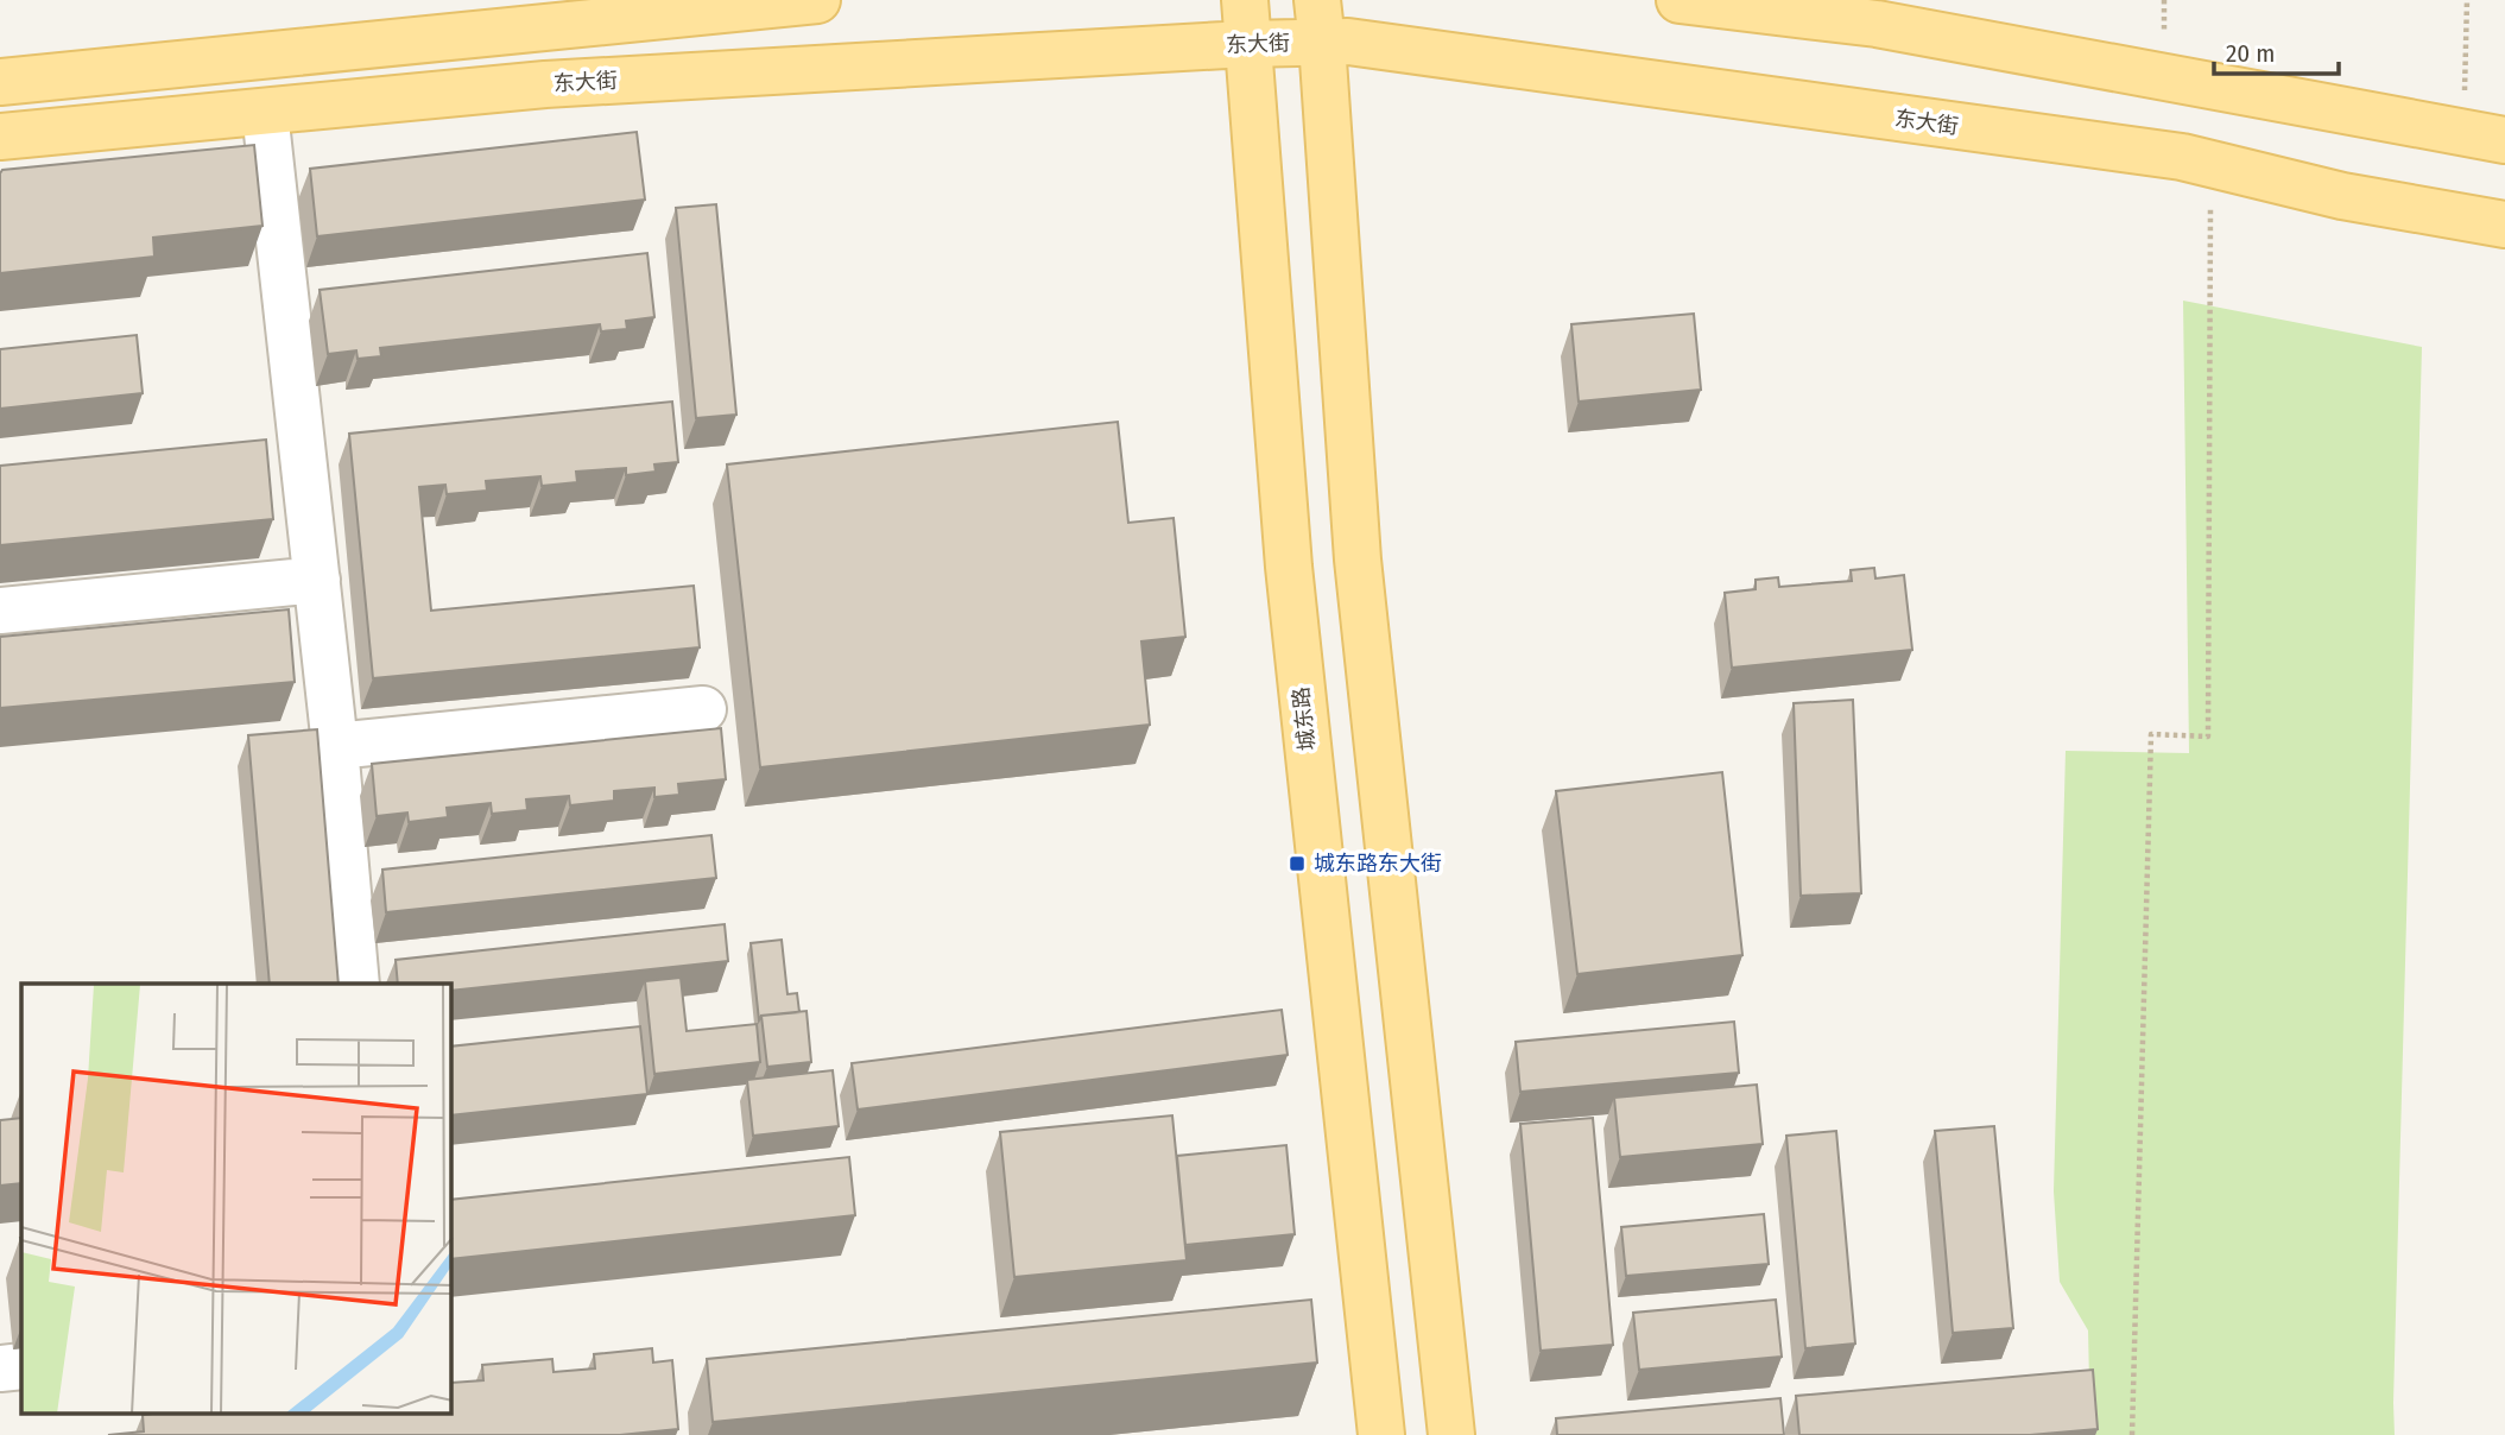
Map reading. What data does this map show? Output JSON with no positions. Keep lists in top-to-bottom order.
{
  "streets": {
    "main road": ["东大街", "城东路"]
  },
  "crossings": [
    ["东大街", "城东路"]
  ],
  "places": {
    "transit": ["城东路东大街"]
  },
  "scale_bar": "20 m"
}
